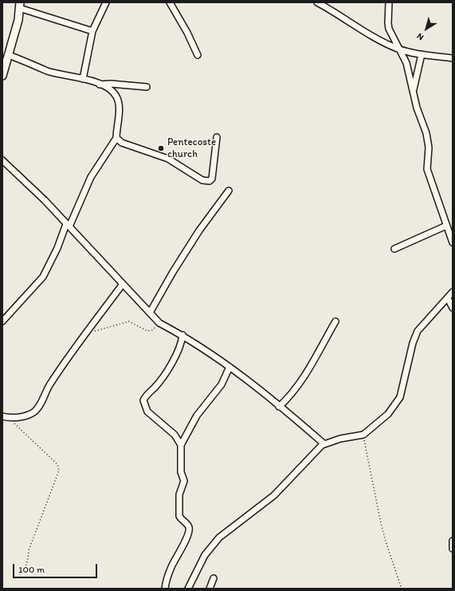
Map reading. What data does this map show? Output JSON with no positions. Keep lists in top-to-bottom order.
{
  "places": ["Pentecoste church"],
  "scale_bar": "100 m",
  "north": "bottom left"
}
